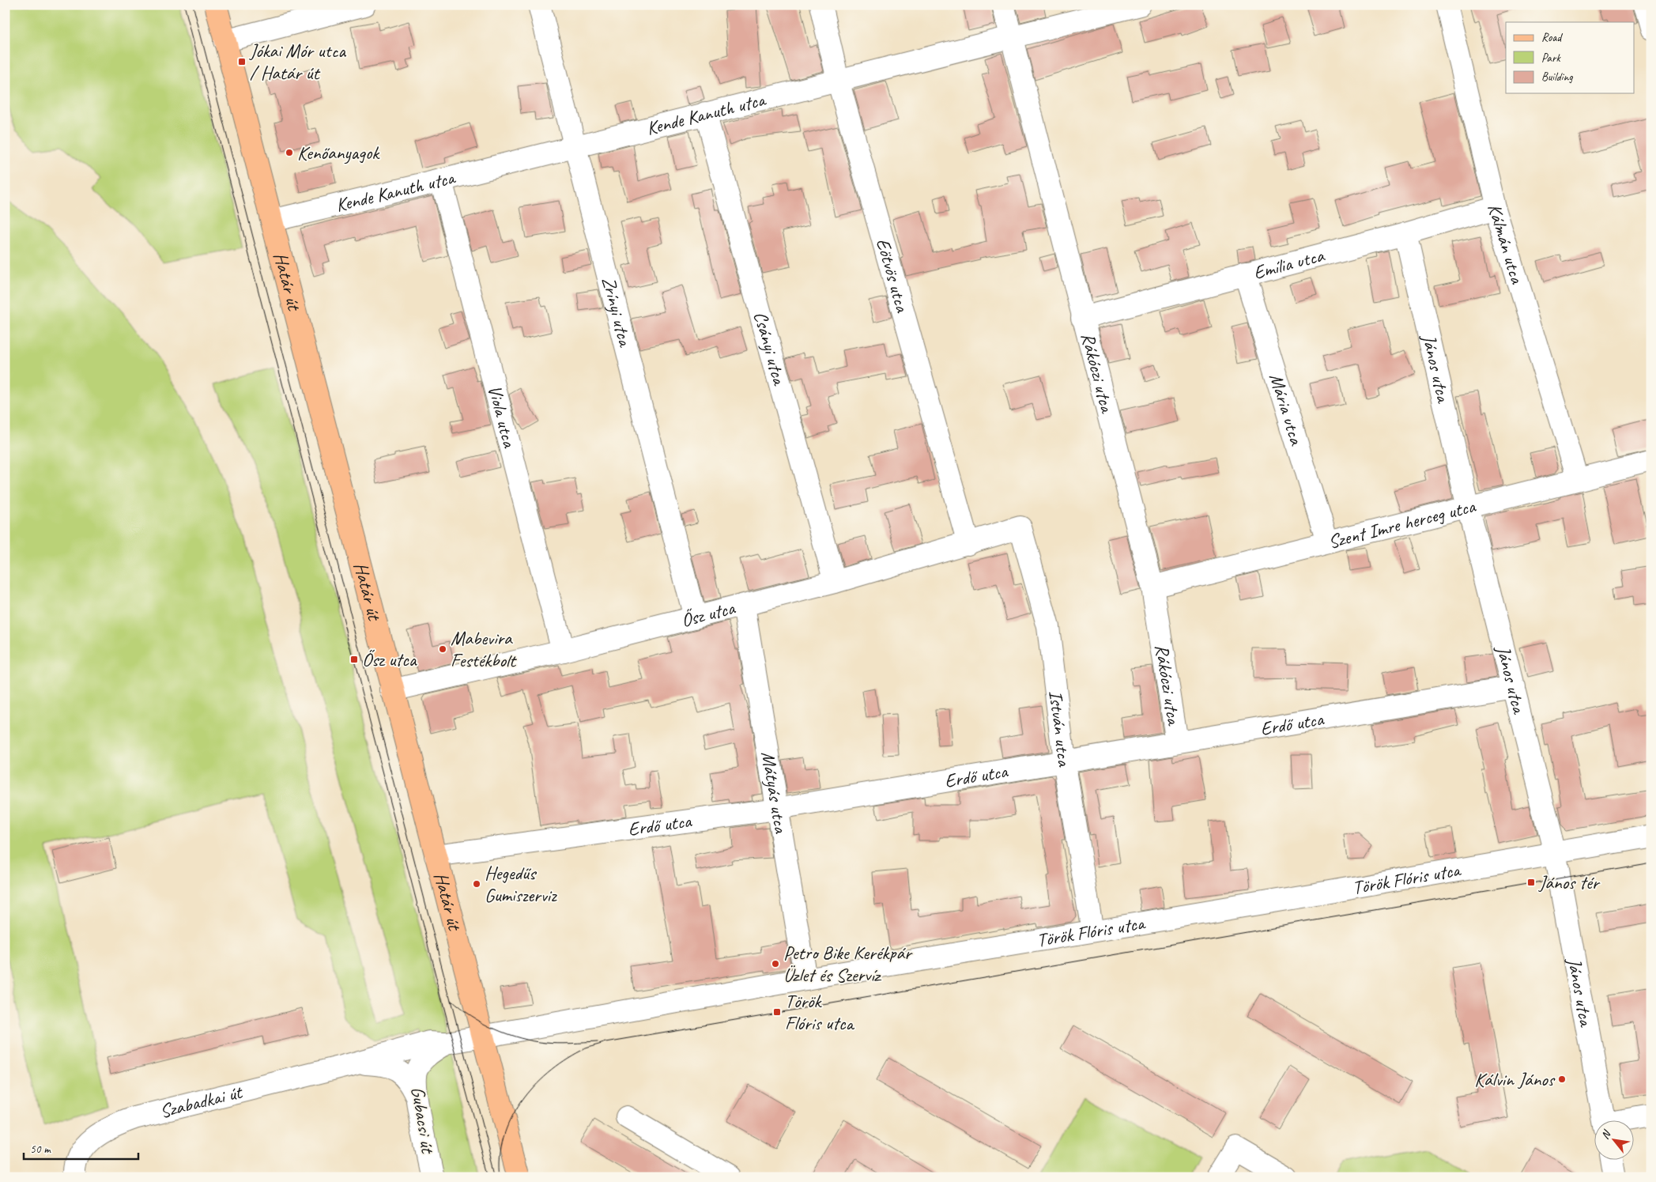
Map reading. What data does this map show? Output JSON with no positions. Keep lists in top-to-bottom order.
{
  "streets": {
    "main road": ["Határ út"],
    "street": [
      "Kende Kanuth utca",
      "Kálmán utca",
      "Emília utca",
      "Eötvös utca",
      "Zrínyi utca",
      "Csányi utca",
      "János utca",
      "Rákóczi utca",
      "Mária utca",
      "Viola utca",
      "Szent Imre herceg utca",
      "Ősz utca",
      "Erdő utca",
      "István utca",
      "Mátyás utca",
      "Török Flóris utca",
      "Szabadkai út",
      "Gubacsi út"
    ]
  },
  "crossings": [
    ["Kende Kanuth utca", "Eötvös utca"],
    ["Kende Kanuth utca", "Határ út"],
    ["Kende Kanuth utca", "Zrínyi utca"],
    ["Kende Kanuth utca", "Csányi utca"],
    ["Kende Kanuth utca", "Rákóczi utca"],
    ["Kende Kanuth utca", "Viola utca"],
    ["Kálmán utca", "Emília utca"],
    ["Kálmán utca", "Szent Imre herceg utca"],
    ["Emília utca", "János utca"],
    ["Emília utca", "Rákóczi utca"],
    ["Emília utca", "Mária utca"],
    ["Eötvös utca", "Ősz utca"],
    ["Határ út", "Ősz utca"],
    ["Határ út", "Erdő utca"],
    ["Határ út", "Török Flóris utca"],
    ["Határ út", "Gubacsi út"],
    ["Zrínyi utca", "Ősz utca"],
    ["Csányi utca", "Ősz utca"],
    ["János utca", "Szent Imre herceg utca"],
    ["János utca", "Erdő utca"],
    ["János utca", "Török Flóris utca"],
    ["Rákóczi utca", "Szent Imre herceg utca"],
    ["Rákóczi utca", "Erdő utca"],
    ["Mária utca", "Szent Imre herceg utca"],
    ["Viola utca", "Ősz utca"],
    ["Ősz utca", "István utca"],
    ["Ősz utca", "Mátyás utca"],
    ["Erdő utca", "István utca"],
    ["Erdő utca", "Mátyás utca"],
    ["István utca", "Török Flóris utca"],
    ["Mátyás utca", "Török Flóris utca"],
    ["Török Flóris utca", "Gubacsi út"],
    ["Szabadkai út", "Gubacsi út"]
  ],
  "places": {
    "transit": [
      "Jókai Mór utca / Határ út",
      "Ősz utca",
      "János tér",
      "Török Flóris utca"
    ],
    "other": [
      "Kenőanyagok",
      "Mabevira Festékbolt",
      "Hegedűs Gumiszerviz",
      "Petro Bike Kerékpár Üzlet és Szervíz",
      "Kálvin János"
    ]
  },
  "legend": ["Road", "Park", "Building"],
  "scale_bar": "50 m",
  "north": "top left"
}
